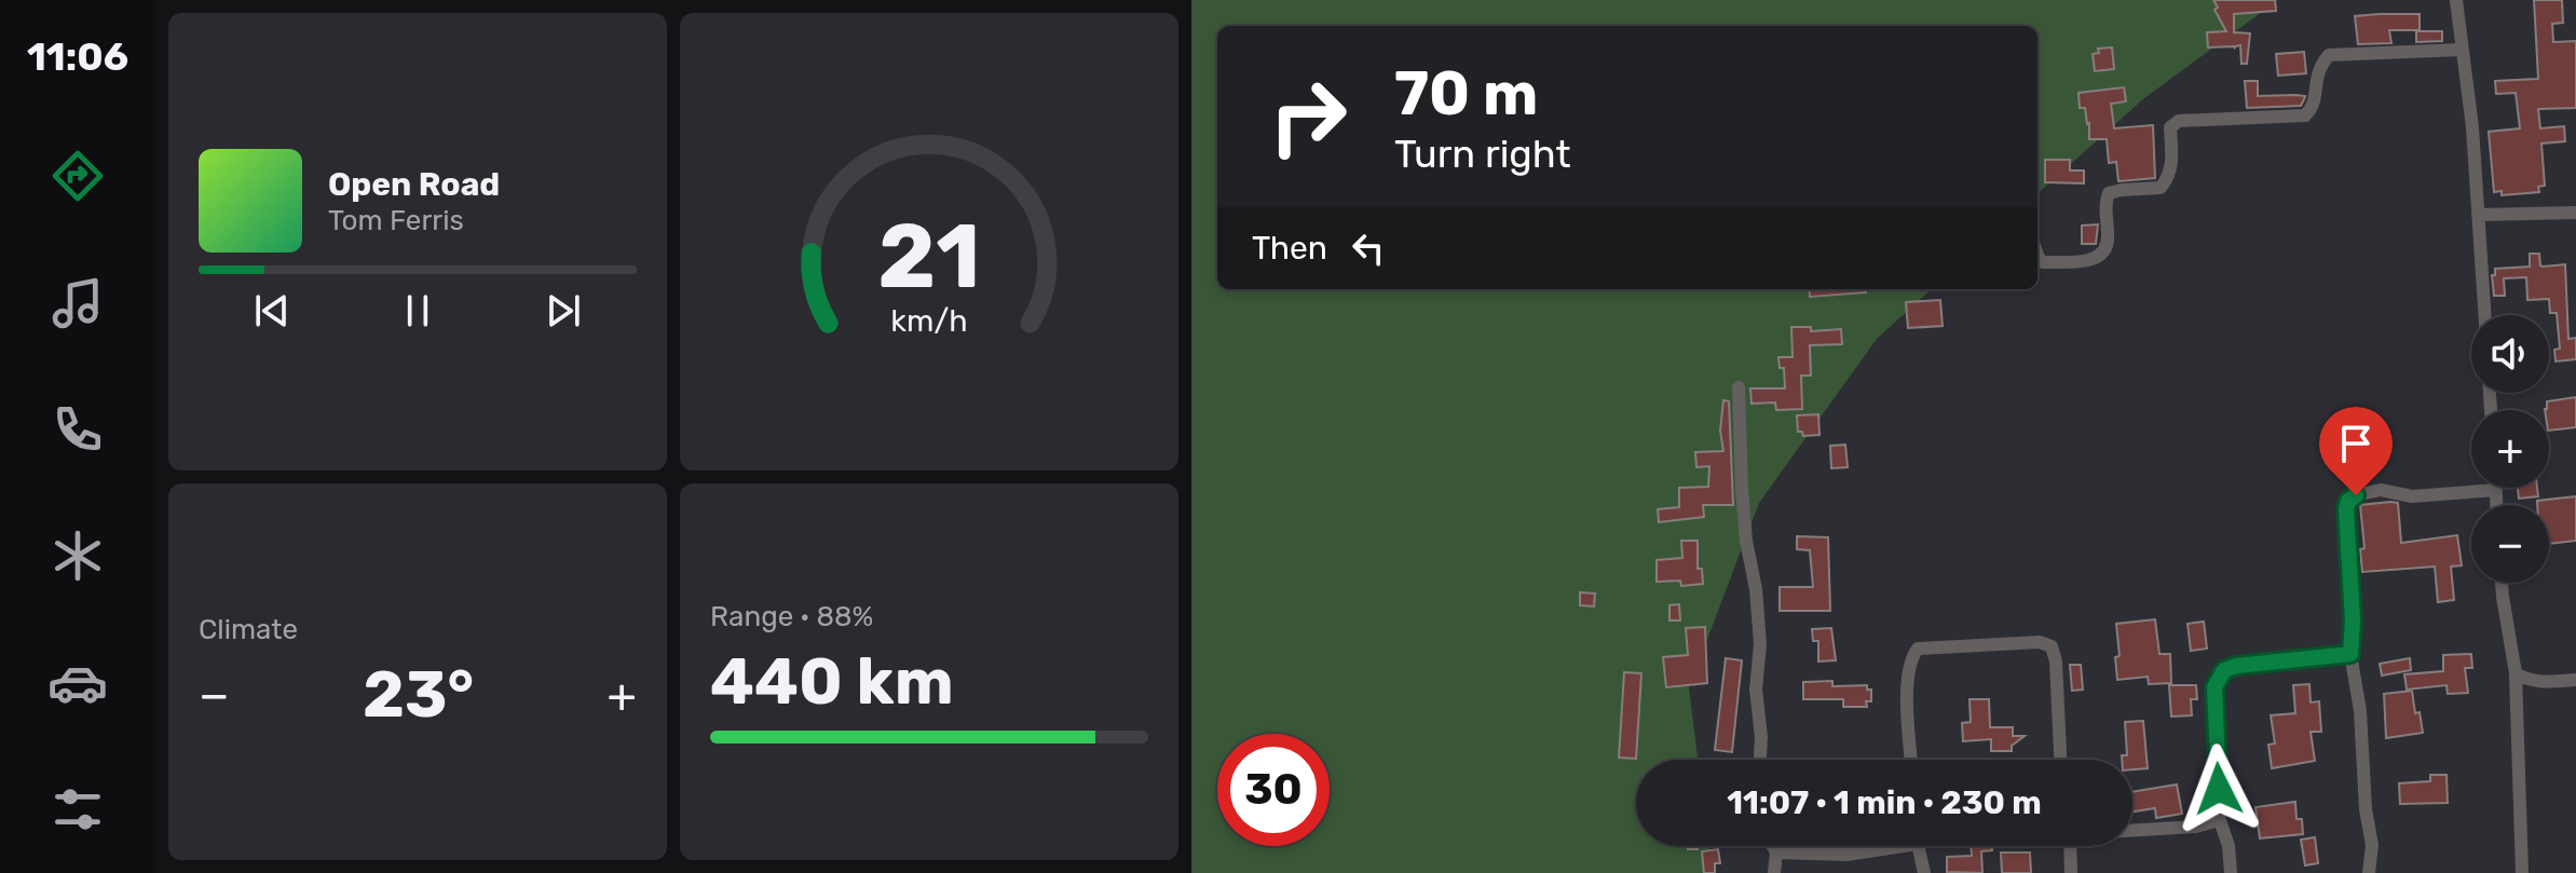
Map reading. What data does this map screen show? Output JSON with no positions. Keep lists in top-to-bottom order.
{
  "page": {
    "tabs": "11:06",
    "turn": ["70 m", "Turn right"],
    "song": ["Open Road", "Tom Ferris"],
    "then": "Then",
    "map_buttons": ["+", "−"],
    "tile": [
      "Climate",
      ["Range · 88%", "440 km"]
    ],
    "heat": ["−", "23°", "+"],
    "limit": "30",
    "trip": "11:07 · 1 min · 230 m",
    "gauge": ["21", "km/h"]
  }
}
